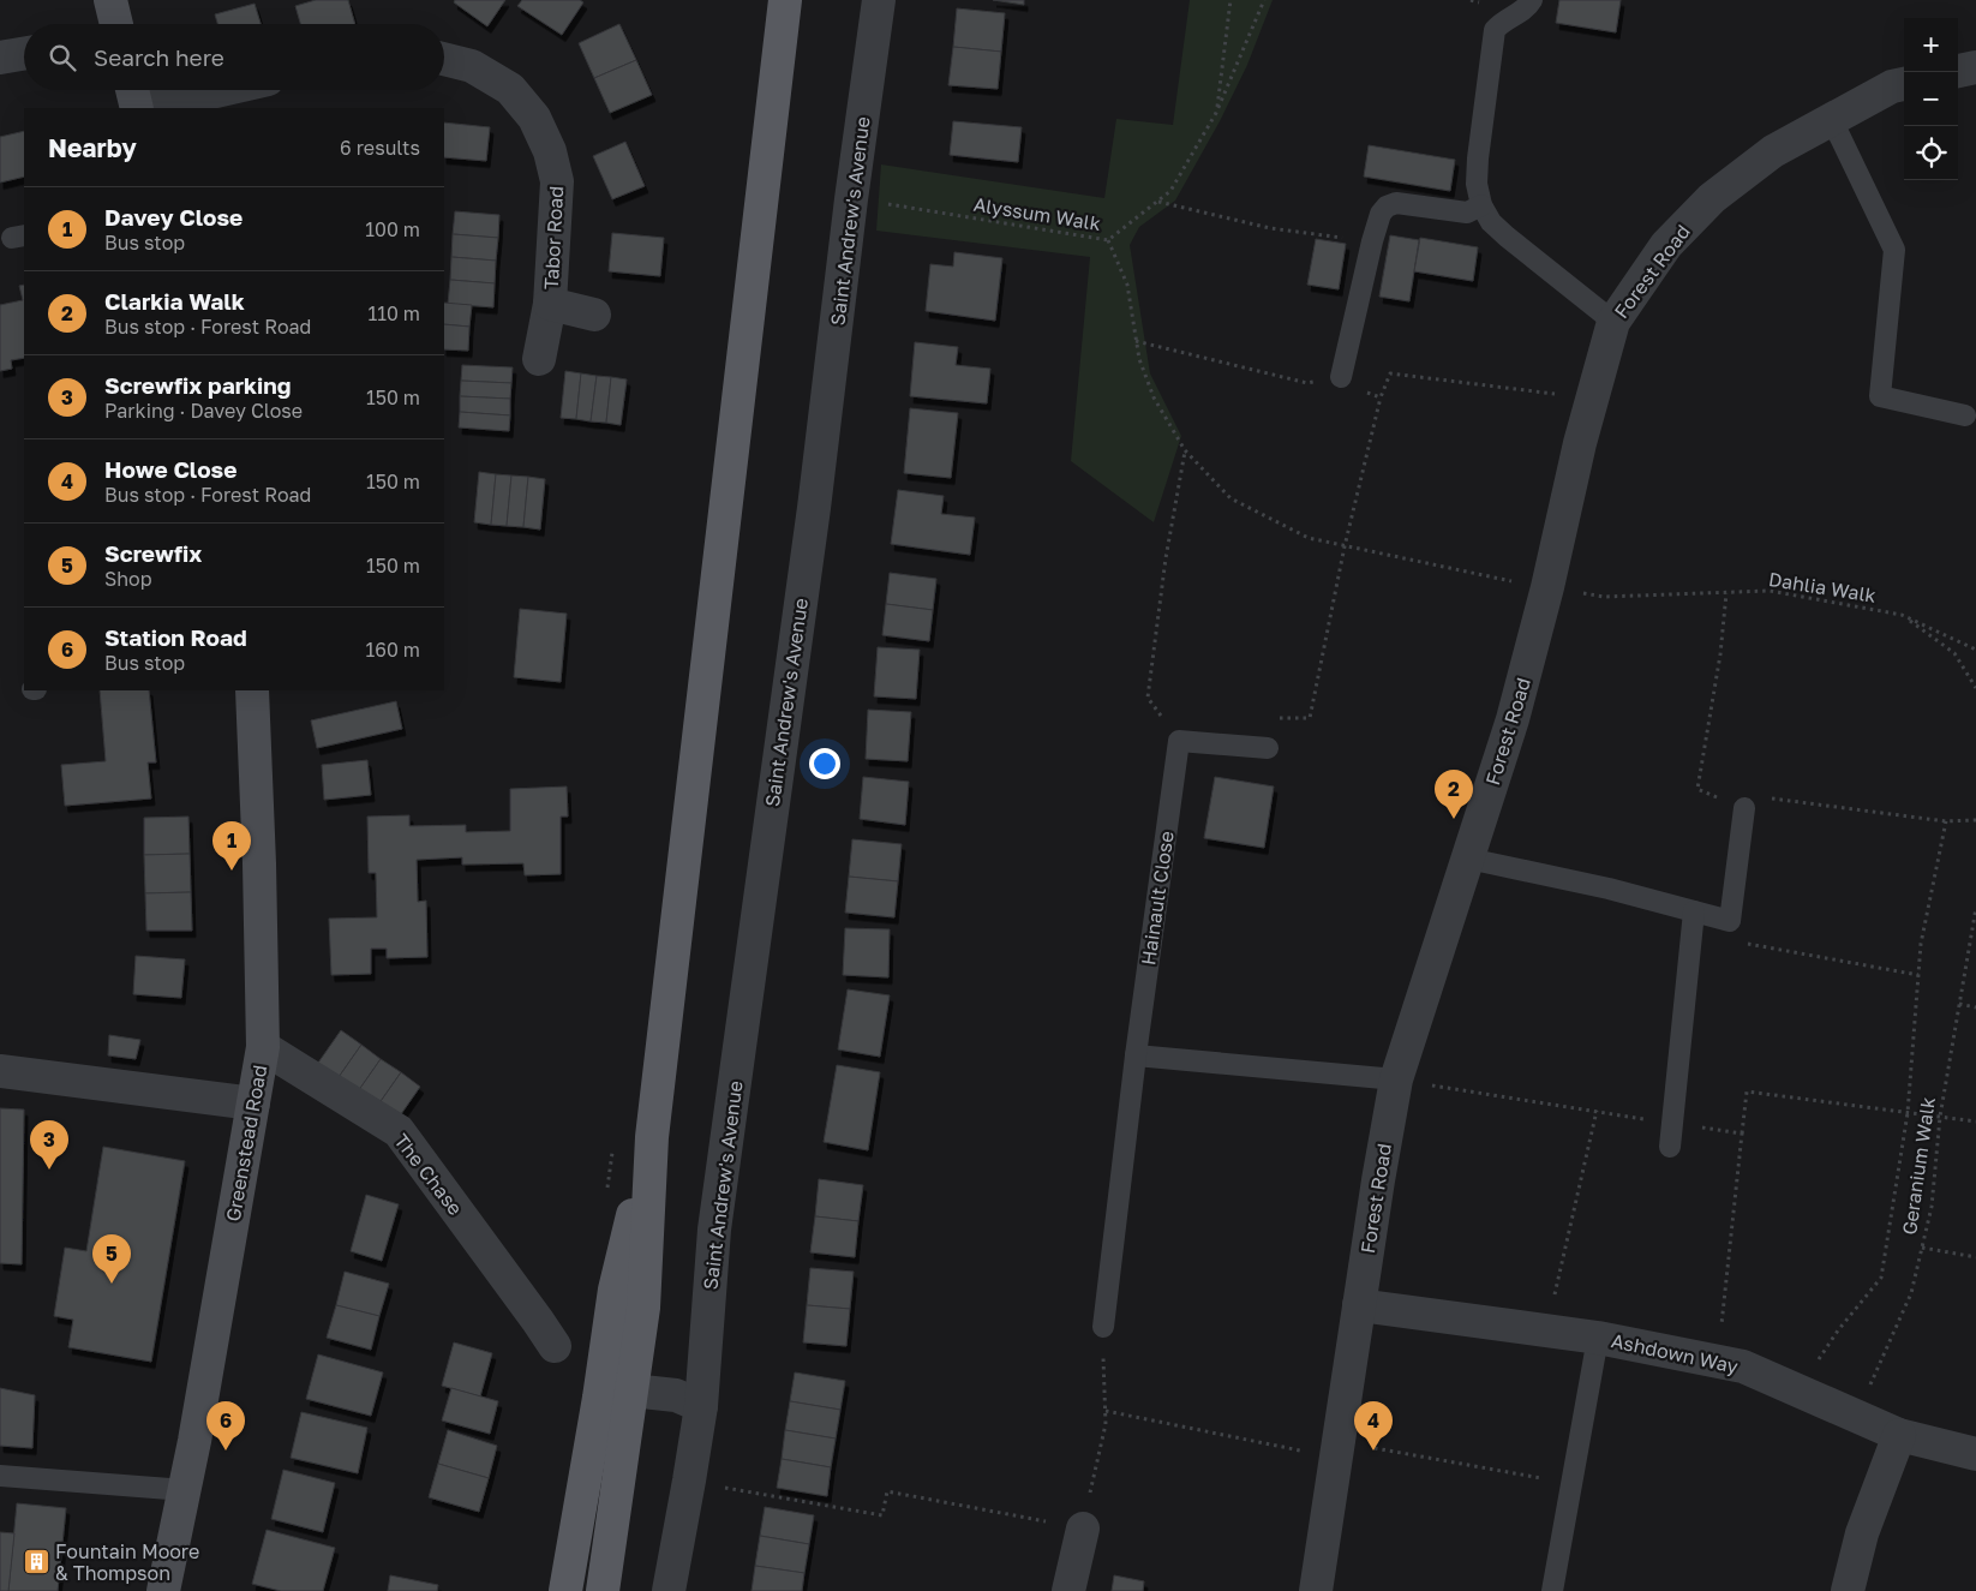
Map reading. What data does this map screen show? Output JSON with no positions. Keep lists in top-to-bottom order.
{
  "streets": {
    "street": [
      "Saint Andrew's Avenue",
      "Tabor Road",
      "Forest Road",
      "Greenstead Road",
      "The Chase",
      "Ashdown Way"
    ],
    "lane": ["Hainault Close"],
    "path": ["Alyssum Walk", "Dahlia Walk", "Geranium Walk"]
  },
  "crossings": [
    ["Alyssum Walk", "Saint Andrew's Avenue"],
    ["Alyssum Walk", "Dahlia Walk"],
    ["Forest Road", "Dahlia Walk"],
    ["Forest Road", "Ashdown Way"],
    ["Greenstead Road", "The Chase"],
    ["Geranium Walk", "Ashdown Way"]
  ],
  "places": {
    "building": ["Fountain Moore & Thompson"]
  },
  "page": {
    "map_buttons": ["+", "−"],
    "search": "Search here",
    "heading": ["Nearby", "6 results"],
    "list": [
      {
        "mark": "1",
        "name": "Davey Close",
        "note": "Bus stop",
        "value": "100 m"
      },
      {
        "mark": "2",
        "name": "Clarkia Walk",
        "note": "Bus stop · Forest Road",
        "value": "110 m"
      },
      {
        "mark": "3",
        "name": "Screwfix parking",
        "note": "Parking · Davey Close",
        "value": "150 m"
      },
      {
        "mark": "4",
        "name": "Howe Close",
        "note": "Bus stop · Forest Road",
        "value": "150 m"
      },
      {
        "mark": "5",
        "name": "Screwfix",
        "note": "Shop",
        "value": "150 m"
      },
      {
        "mark": "6",
        "name": "Station Road",
        "note": "Bus stop",
        "value": "160 m"
      }
    ],
    "pins": [
      "2",
      "1",
      "3",
      "5",
      "4",
      "6"
    ]
  }
}
